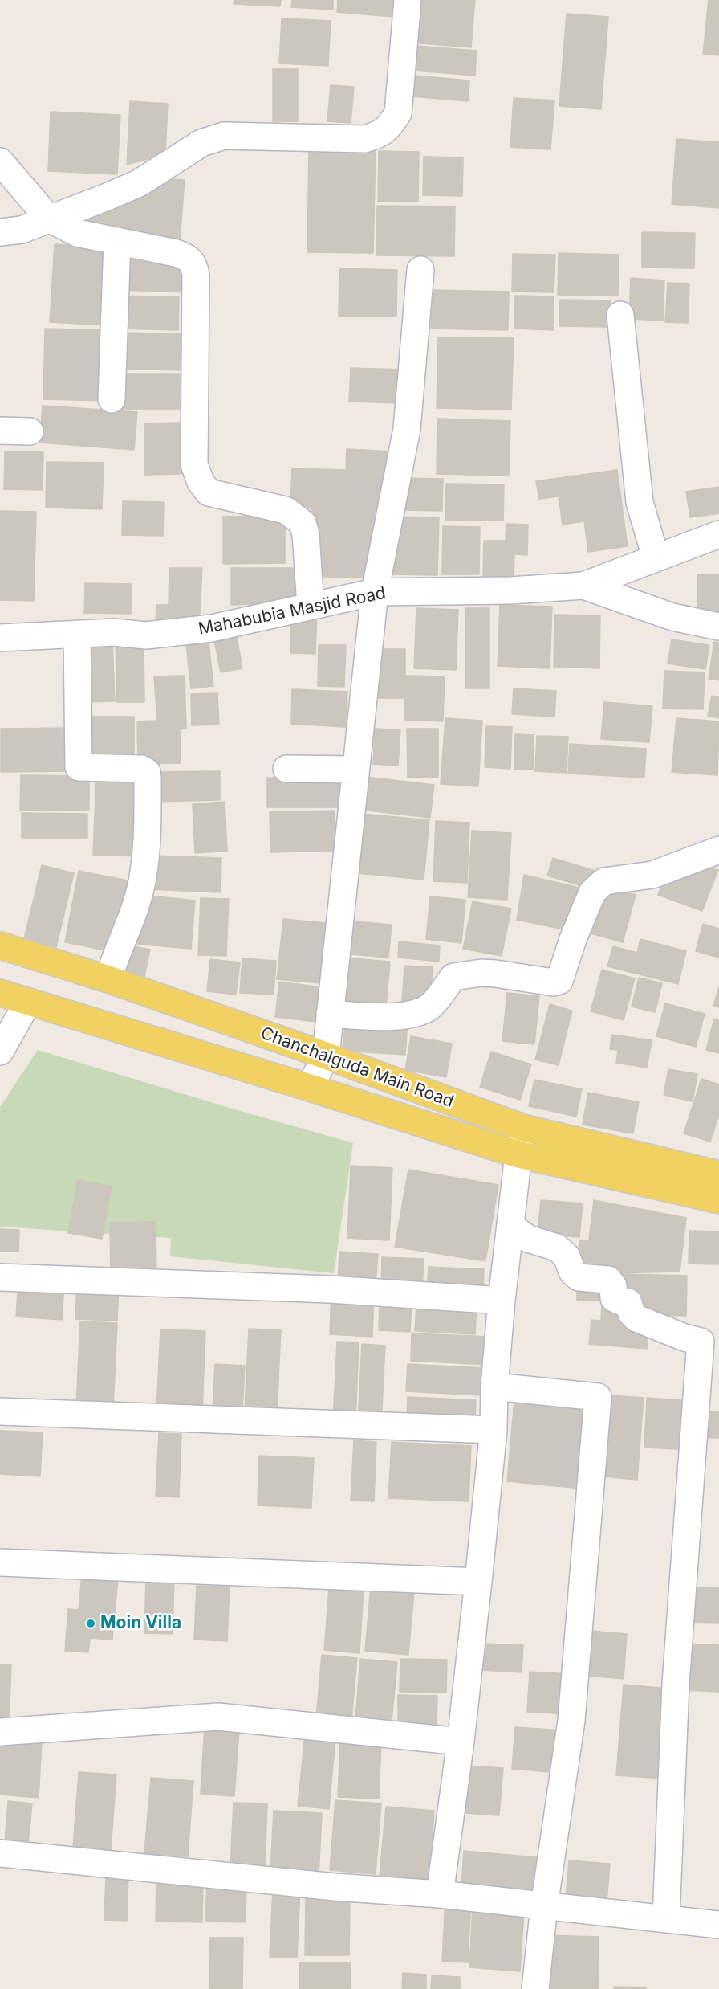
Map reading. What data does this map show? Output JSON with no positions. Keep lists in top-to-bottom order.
{
  "streets": {
    "main road": ["Chanchalguda Main Road"],
    "street": ["Mahabubia Masjid Road"]
  },
  "places": ["Moin Villa"]
}
